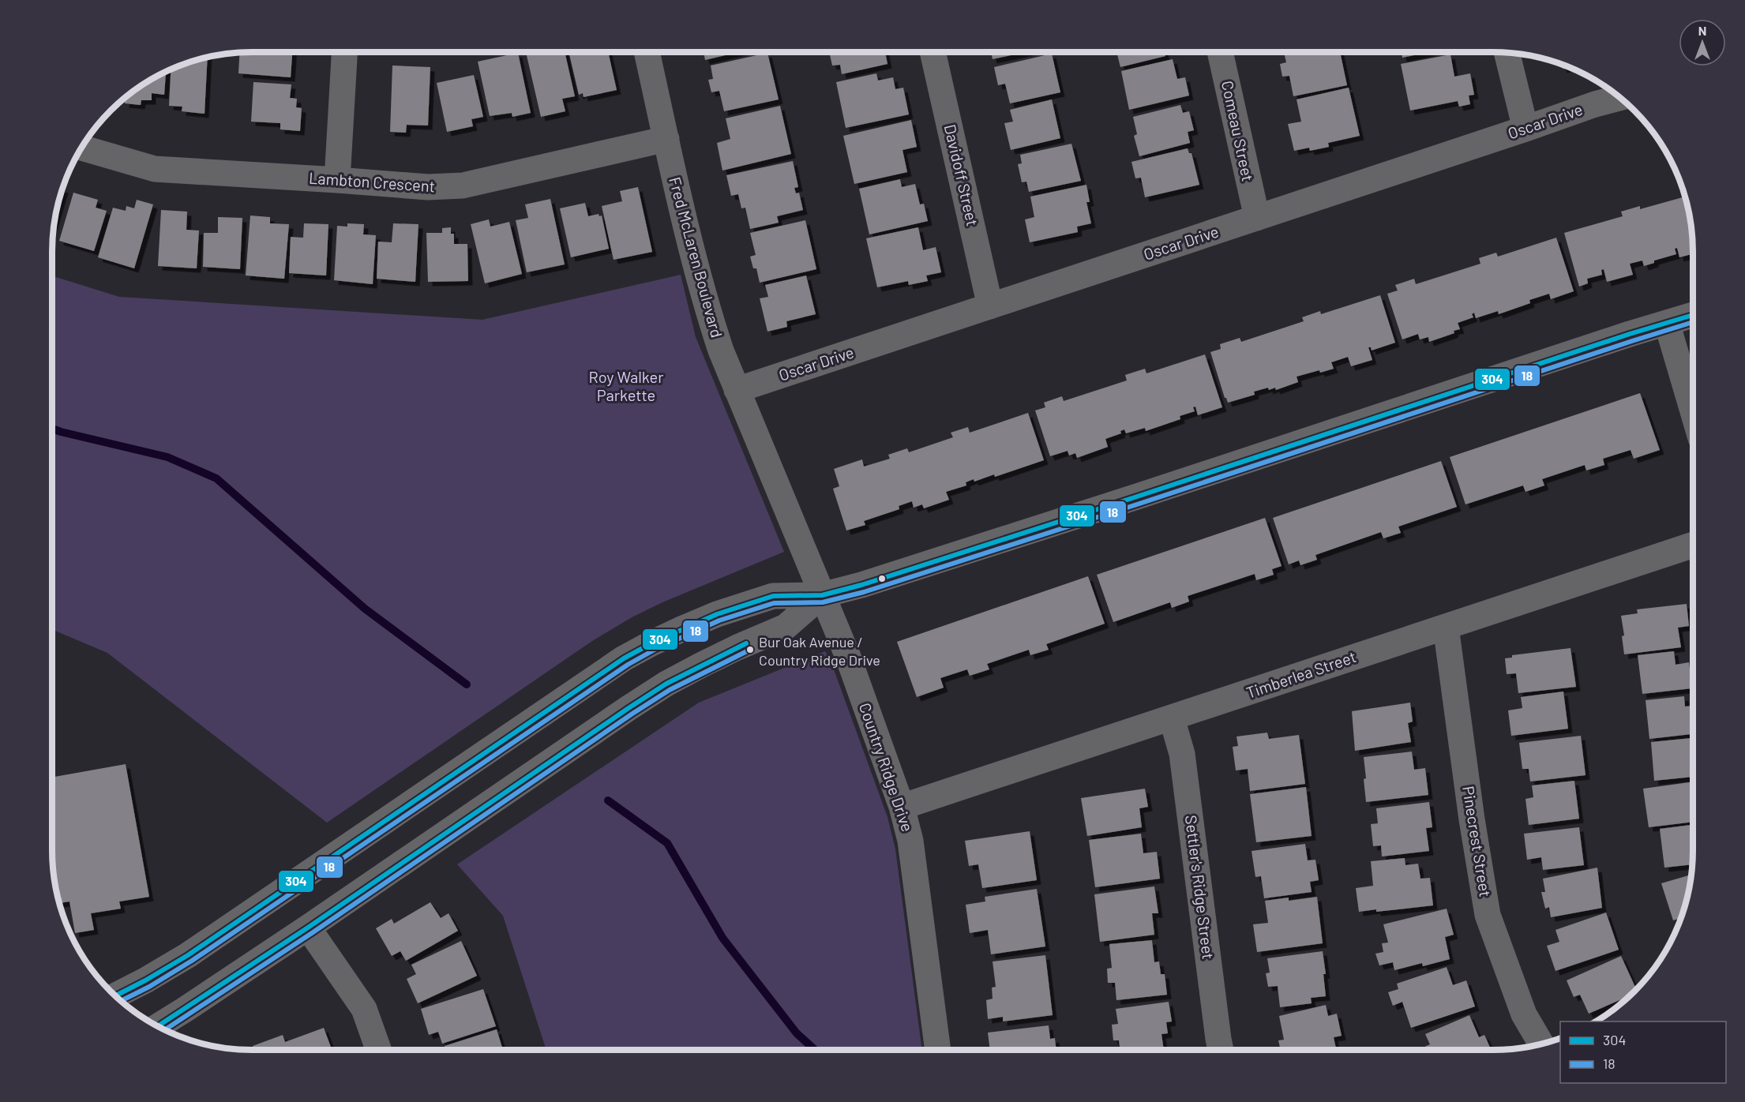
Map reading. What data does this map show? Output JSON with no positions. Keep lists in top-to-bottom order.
{
  "streets": {
    "street": [
      "Oscar Drive",
      "Comeau Street",
      "Davidoff Street",
      "Lambton Crescent",
      "Fred McLaren Boulevard",
      "Timberlea Street",
      "Country Ridge Drive",
      "Pinecrest Street",
      "Settler's Ridge Street"
    ]
  },
  "crossings": [
    ["Oscar Drive", "Comeau Street"],
    ["Oscar Drive", "Davidoff Street"],
    ["Oscar Drive", "Fred McLaren Boulevard"],
    ["Lambton Crescent", "Fred McLaren Boulevard"],
    ["Fred McLaren Boulevard", "Country Ridge Drive"],
    ["Timberlea Street", "Country Ridge Drive"],
    ["Timberlea Street", "Pinecrest Street"],
    ["Timberlea Street", "Settler's Ridge Street"]
  ],
  "parks": ["Roy Walker Parkette"],
  "places": ["Bur Oak Avenue / Country Ridge Drive"],
  "lines": ["transit line 304", "transit line 18"],
  "legend": ["304", "18"],
  "north": "top"
}
